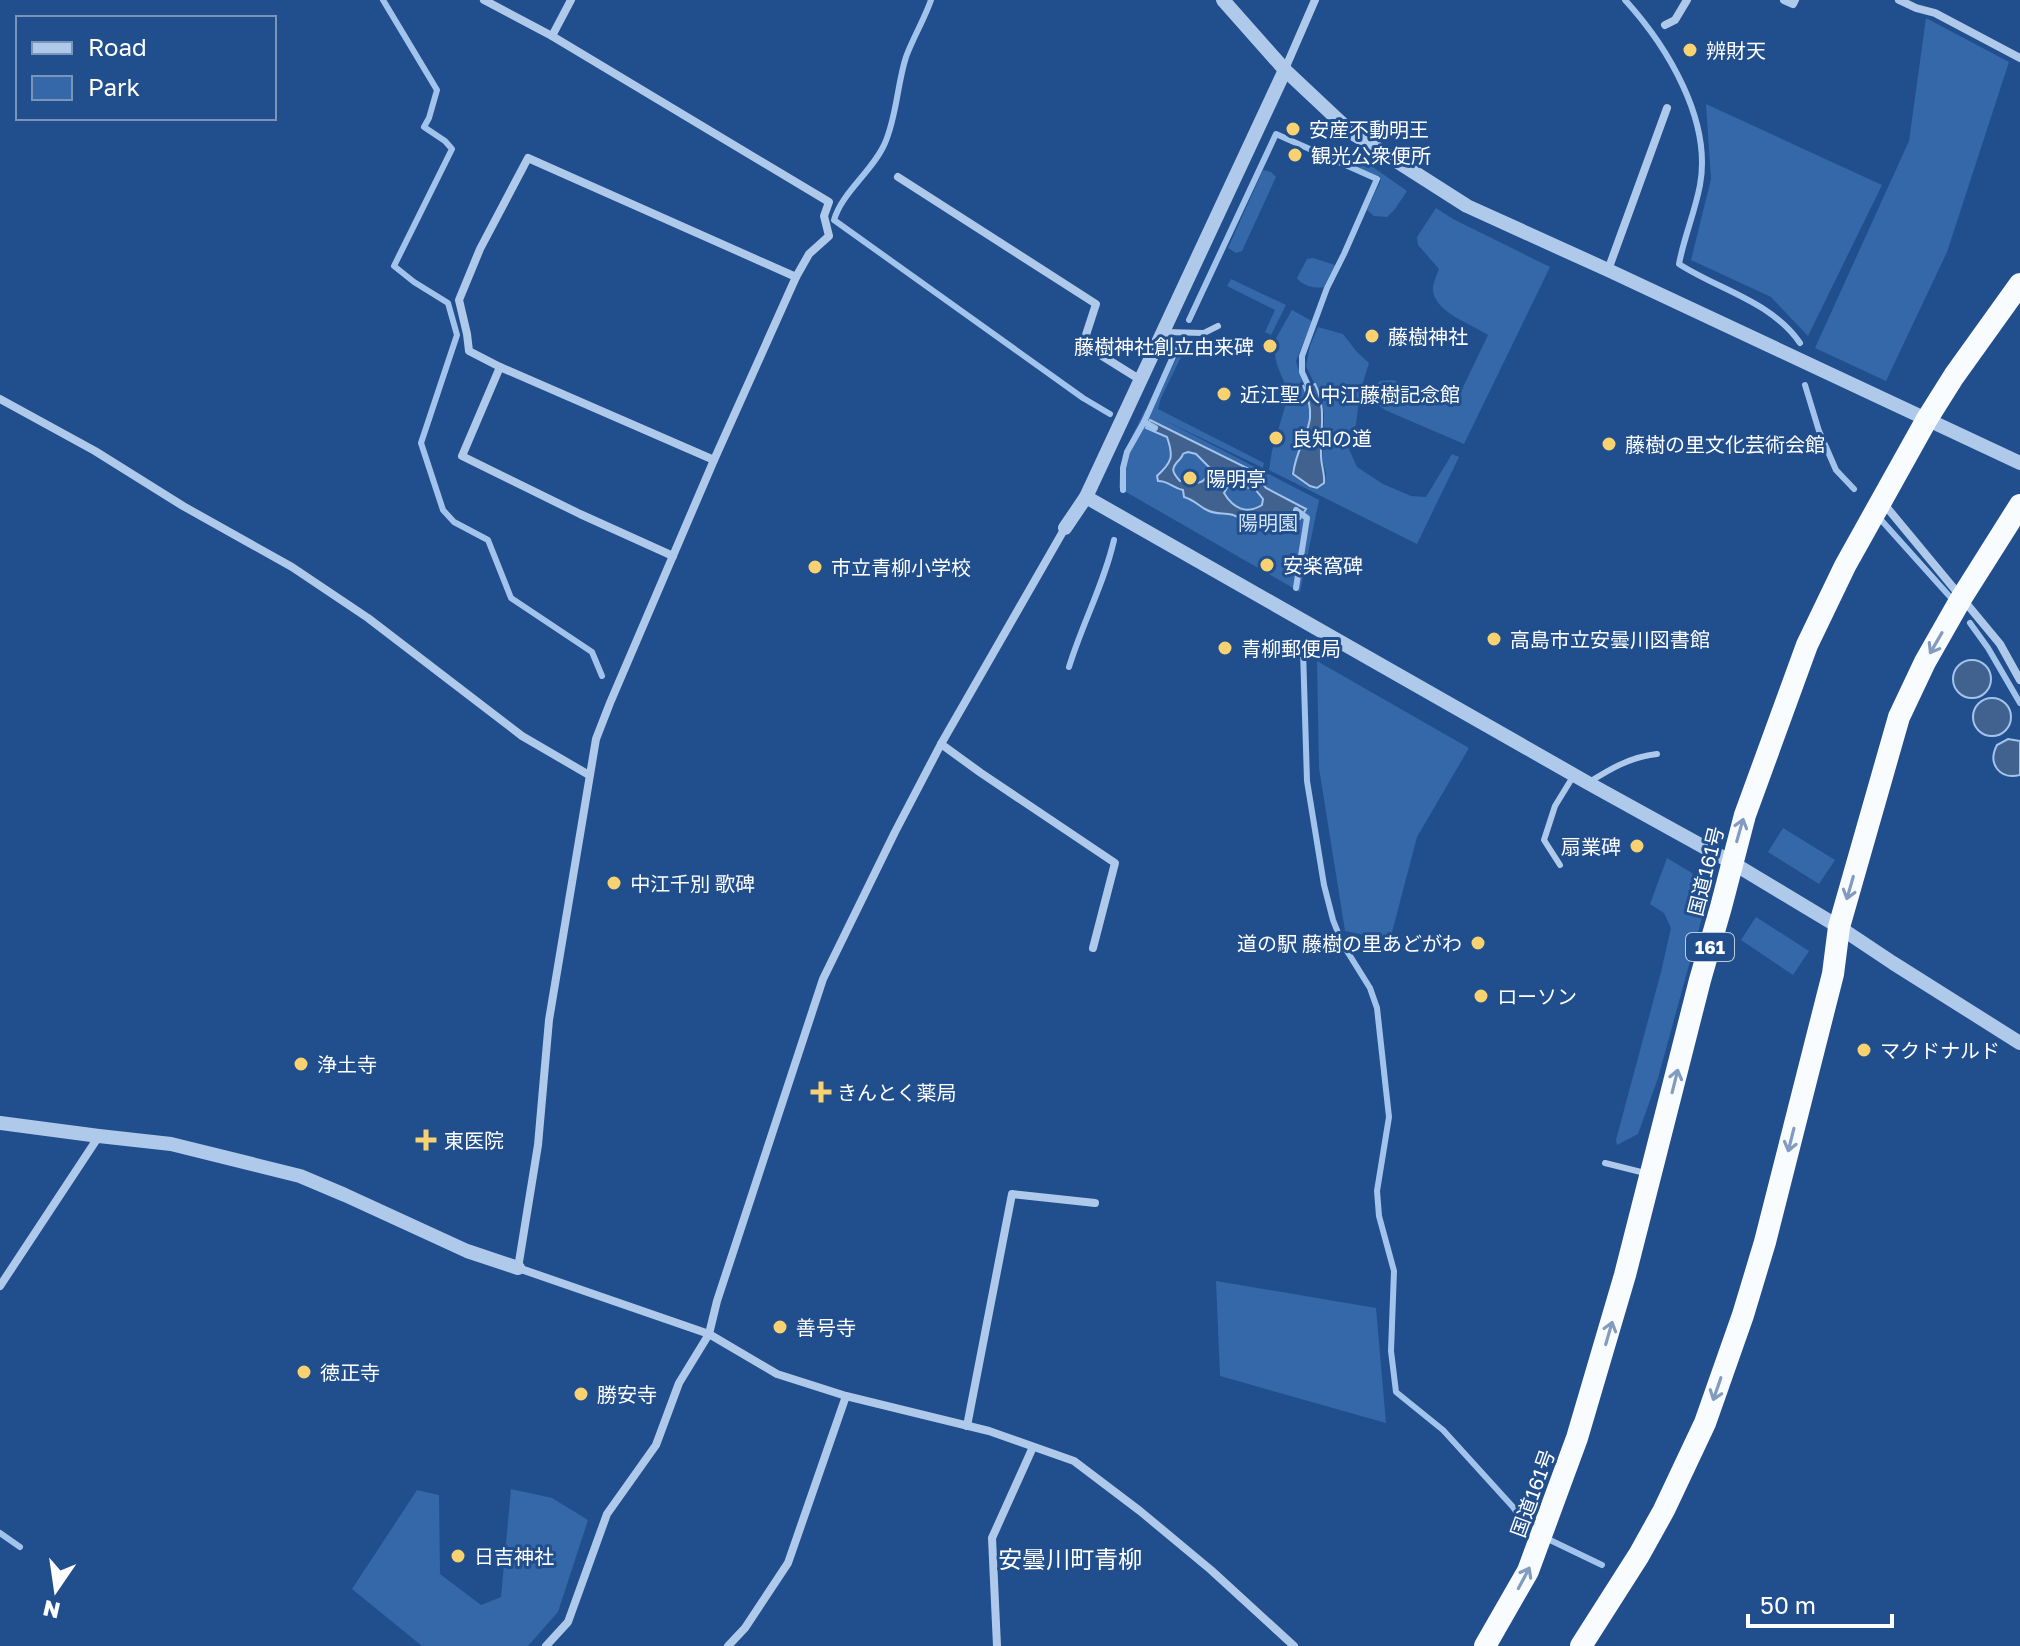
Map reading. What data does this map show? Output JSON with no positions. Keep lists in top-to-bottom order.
{
  "streets": {
    "highway": ["国道161号", "161"]
  },
  "districts": ["安曇川町青柳"],
  "parks": ["陽明園"],
  "places": {
    "other": [
      "辨財天",
      "安産不動明王",
      "観光公衆便所",
      "藤樹神社",
      "藤樹神社創立由来碑",
      "近江聖人中江藤樹記念館",
      "良知の道",
      "藤樹の里文化芸術会館",
      "陽明亭",
      "安楽窩碑",
      "市立青柳小学校",
      "高島市立安曇川図書館",
      "青柳郵便局",
      "扇業碑",
      "中江千別 歌碑",
      "道の駅 藤樹の里あどがわ",
      "ローソン",
      "マクドナルド",
      "浄土寺",
      "善号寺",
      "徳正寺",
      "勝安寺",
      "日吉神社"
    ],
    "health": ["きんとく薬局", "東医院"]
  },
  "legend": ["Road", "Park"],
  "scale_bar": "50 m",
  "north": "bottom"
}
